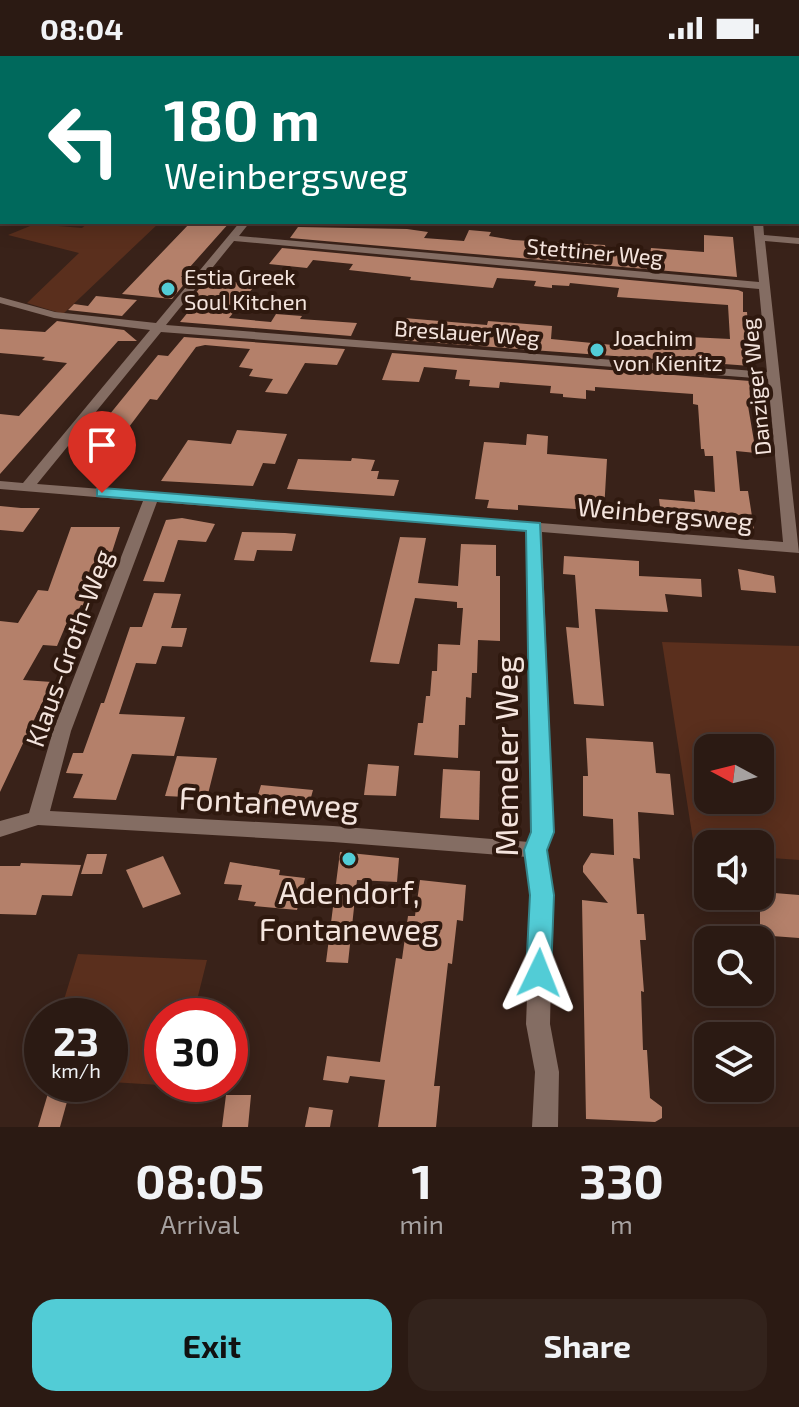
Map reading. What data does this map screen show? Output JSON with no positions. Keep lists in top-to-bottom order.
{
  "streets": {
    "street": [
      "Stettiner Weg",
      "Breslauer Weg",
      "Danziger Weg",
      "Weinbergsweg",
      "Klaus-Groth-Weg",
      "Memeler Weg",
      "Fontaneweg"
    ]
  },
  "crossings": [
    ["Stettiner Weg", "Danziger Weg"],
    ["Breslauer Weg", "Danziger Weg"],
    ["Danziger Weg", "Weinbergsweg"],
    ["Weinbergsweg", "Klaus-Groth-Weg"],
    ["Weinbergsweg", "Memeler Weg"],
    ["Klaus-Groth-Weg", "Fontaneweg"],
    ["Memeler Weg", "Fontaneweg"]
  ],
  "places": ["Estia Greek Soul Kitchen", "Joachim von Kienitz", "Adendorf, Fontaneweg"],
  "north": "left",
  "page": {
    "status": "08:04",
    "turn": ["180 m", "Weinbergsweg"],
    "speed": "23 km/h",
    "limit": "30",
    "eta": [
      "08:05",
      "Arrival",
      "1",
      "min",
      "330",
      "m"
    ],
    "buttons": ["Exit", "Share"]
  }
}
